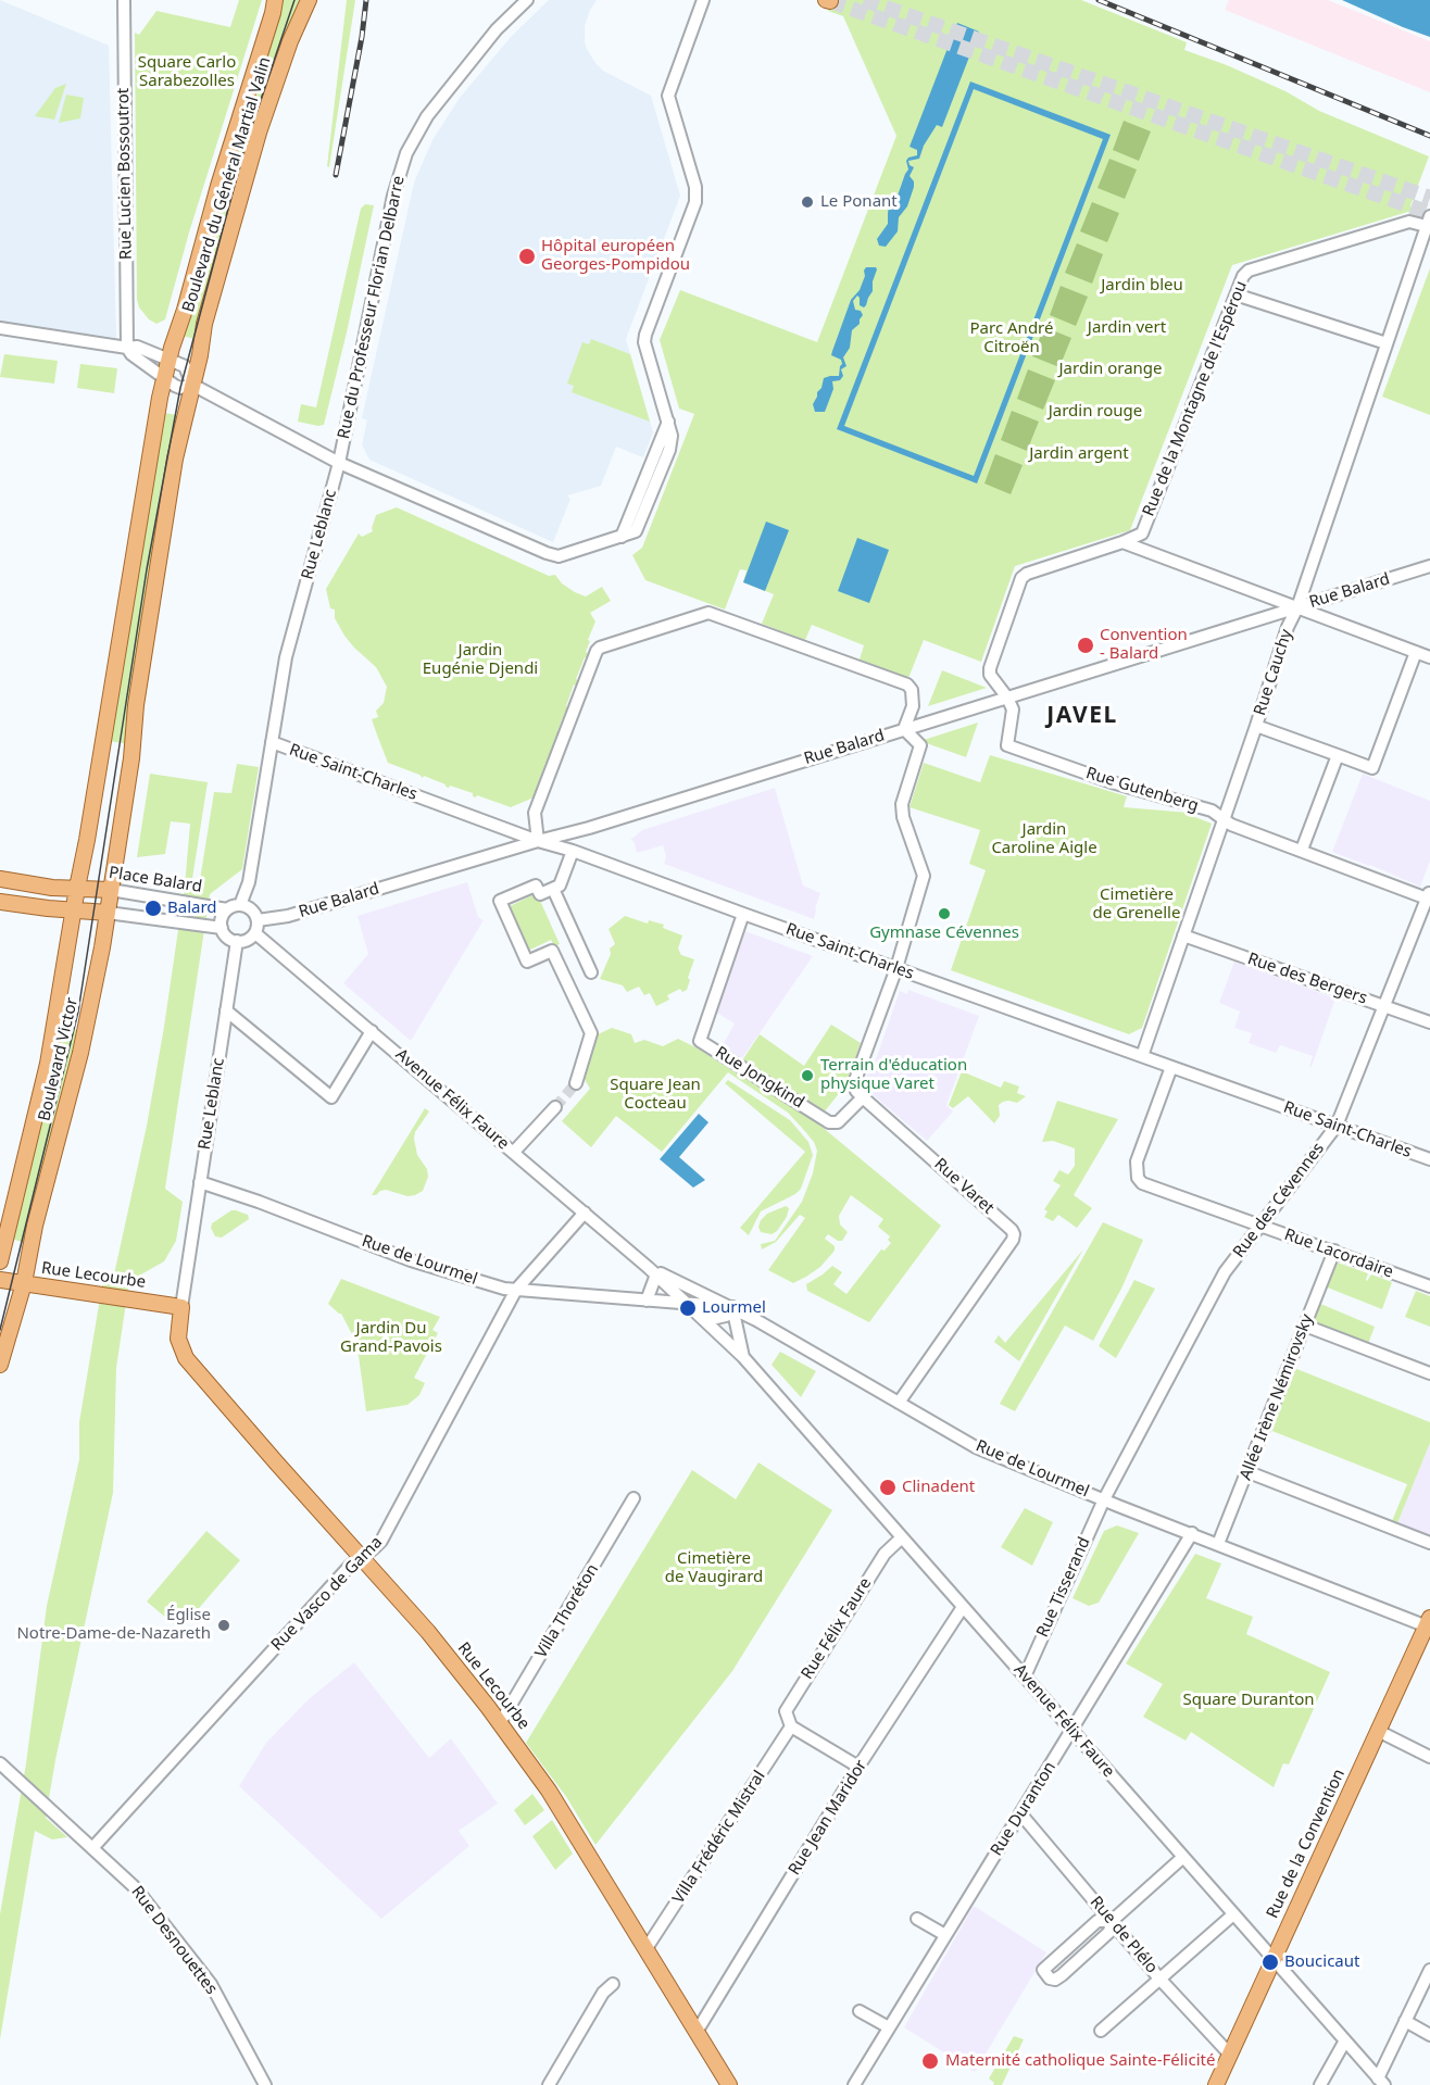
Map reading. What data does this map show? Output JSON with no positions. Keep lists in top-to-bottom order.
{
  "streets": {
    "main road": [
      "Boulevard du Général Martial Valin",
      "Place Balard",
      "Boulevard Victor",
      "Rue Lecourbe",
      "Rue de la Convention"
    ],
    "street": [
      "Rue Lucien Bossoutrot",
      "Rue du Professeur Florian Delbarre",
      "Rue de la Montagne de l'Espérou",
      "Rue Leblanc",
      "Rue Balard",
      "Rue Cauchy",
      "Rue Saint-Charles",
      "Rue Gutenberg",
      "Rue des Bergers",
      "Rue Jongkind",
      "Avenue Félix Faure",
      "Rue Varet",
      "Rue des Cévennes",
      "Rue Lacordaire",
      "Rue de Lourmel",
      "Allée Irène Némirovsky",
      "Rue Tisserand",
      "Rue Vasco de Gama",
      "Villa Thoréton",
      "Rue Félix Faure",
      "Rue Duranton",
      "Rue Jean Maridor",
      "Villa Frédéric Mistral",
      "Rue de Plélo",
      "Rue Desnouettes"
    ]
  },
  "crossings": [
    ["Boulevard du Général Martial Valin", "Boulevard Victor"],
    ["Rue du Professeur Florian Delbarre", "Rue Leblanc"],
    ["Rue de la Montagne de l'Espérou", "Rue Balard"],
    ["Rue de la Montagne de l'Espérou", "Rue Cauchy"],
    ["Rue de la Montagne de l'Espérou", "Rue Gutenberg"],
    ["Rue Leblanc", "Rue Balard"],
    ["Rue Leblanc", "Rue Saint-Charles"],
    ["Rue Leblanc", "Place Balard"],
    ["Rue Leblanc", "Avenue Félix Faure"],
    ["Rue Leblanc", "Rue de Lourmel"],
    ["Rue Leblanc", "Rue Lecourbe"],
    ["Rue Balard", "Rue Cauchy"],
    ["Rue Balard", "Rue Saint-Charles"],
    ["Rue Balard", "Rue Gutenberg"],
    ["Rue Balard", "Place Balard"],
    ["Rue Balard", "Avenue Félix Faure"],
    ["Rue Cauchy", "Rue Saint-Charles"],
    ["Rue Cauchy", "Rue Gutenberg"],
    ["Rue Cauchy", "Rue des Bergers"],
    ["Rue Saint-Charles", "Rue Jongkind"],
    ["Rue Saint-Charles", "Rue des Cévennes"],
    ["Rue Saint-Charles", "Rue Lacordaire"],
    ["Rue Gutenberg", "Rue des Cévennes"],
    ["Place Balard", "Boulevard Victor"],
    ["Place Balard", "Avenue Félix Faure"],
    ["Rue des Bergers", "Rue des Cévennes"],
    ["Boulevard Victor", "Rue Lecourbe"],
    ["Rue Jongkind", "Rue Varet"],
    ["Avenue Félix Faure", "Rue de Lourmel"],
    ["Avenue Félix Faure", "Rue Tisserand"],
    ["Avenue Félix Faure", "Rue Vasco de Gama"],
    ["Avenue Félix Faure", "Rue Félix Faure"],
    ["Avenue Félix Faure", "Rue Duranton"],
    ["Avenue Félix Faure", "Rue Jean Maridor"],
    ["Avenue Félix Faure", "Rue de la Convention"],
    ["Rue Varet", "Rue de Lourmel"],
    ["Rue des Cévennes", "Rue Lacordaire"],
    ["Rue des Cévennes", "Rue de Lourmel"],
    ["Rue des Cévennes", "Rue Tisserand"],
    ["Rue Lacordaire", "Allée Irène Némirovsky"],
    ["Rue de Lourmel", "Allée Irène Némirovsky"],
    ["Rue de Lourmel", "Rue Tisserand"],
    ["Rue de Lourmel", "Rue Vasco de Gama"],
    ["Rue de Lourmel", "Rue Duranton"],
    ["Rue de Lourmel", "Rue de la Convention"],
    ["Rue Lecourbe", "Rue Vasco de Gama"],
    ["Rue Lecourbe", "Villa Thoréton"],
    ["Rue Lecourbe", "Rue Jean Maridor"],
    ["Rue Lecourbe", "Villa Frédéric Mistral"],
    ["Rue Vasco de Gama", "Rue Desnouettes"],
    ["Rue Félix Faure", "Villa Frédéric Mistral"],
    ["Rue Duranton", "Rue de Plélo"],
    ["Rue de la Convention", "Rue de Plélo"]
  ],
  "districts": ["JAVEL"],
  "parks": [
    "Square Carlo Sarabezolles",
    "Jardin bleu",
    "Jardin vert",
    "Parc André Citroën",
    "Jardin orange",
    "Jardin rouge",
    "Jardin argent",
    "Jardin Eugénie Djendi",
    "Jardin Caroline Aigle",
    "Cimetière de Grenelle",
    "Square Jean Cocteau",
    "Jardin Du Grand-Pavois",
    "Cimetière de Vaugirard",
    "Square Duranton"
  ],
  "places": [
    "Le Ponant",
    "Hôpital européen Georges-Pompidou",
    "Convention - Balard",
    "Balard",
    "Gymnase Cévennes",
    "Terrain d'éducation physique Varet",
    "Lourmel",
    "Clinadent",
    "Église Notre-Dame-de-Nazareth",
    "Boucicaut",
    "Maternité catholique Sainte-Félicité"
  ]
}
